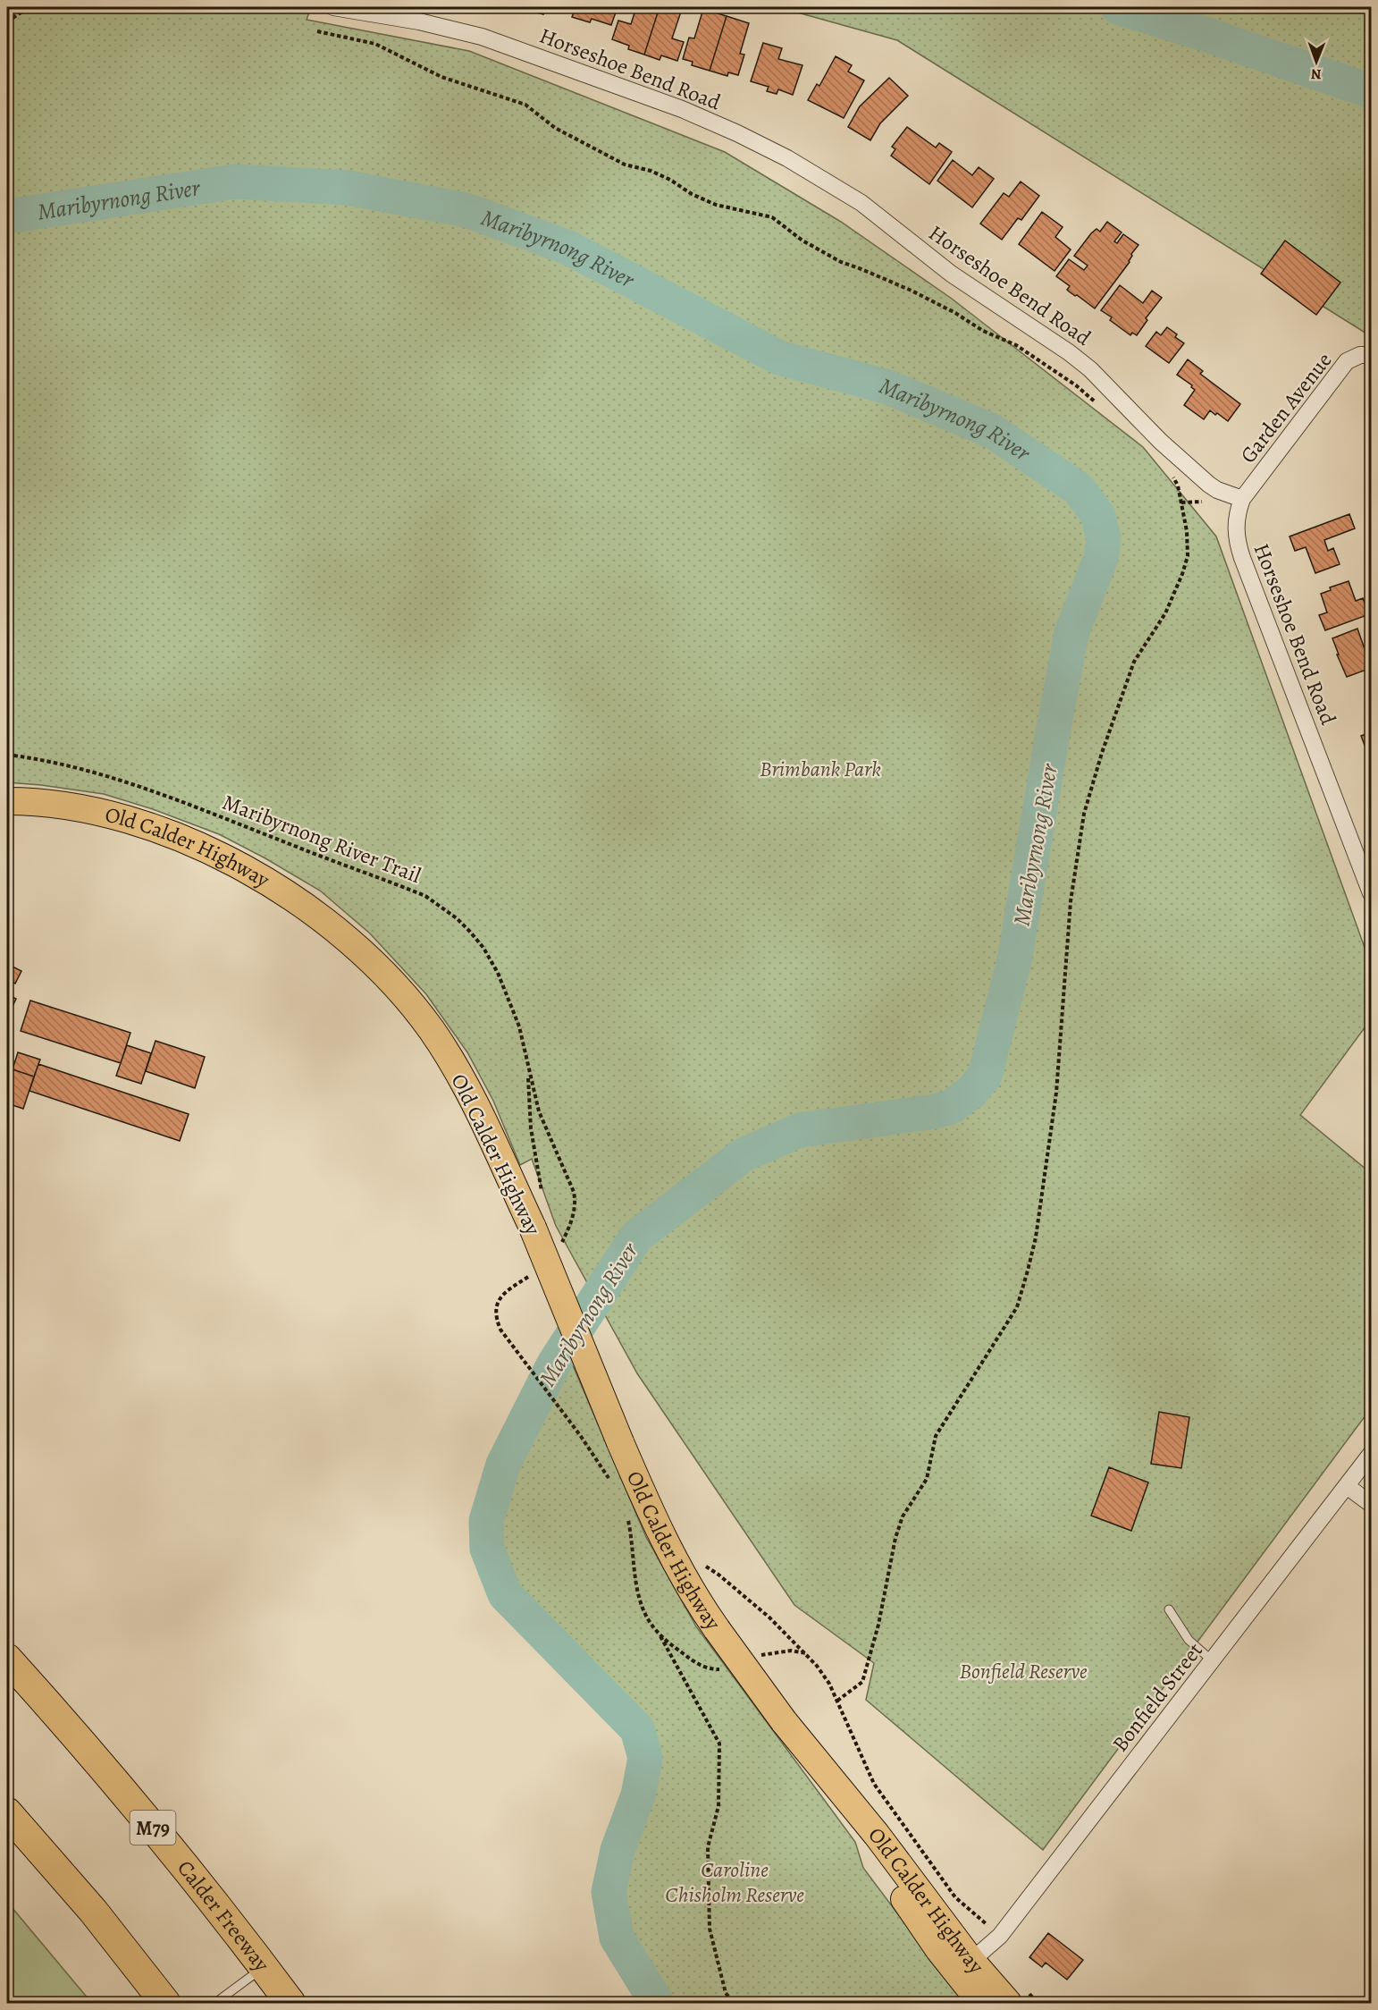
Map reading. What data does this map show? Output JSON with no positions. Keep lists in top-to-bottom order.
{
  "streets": {
    "highway": ["M79", "Calder Freeway"],
    "main road": ["Old Calder Highway"],
    "street": ["Horseshoe Bend Road", "Garden Avenue", "Bonfield Street"],
    "path": ["Maribyrnong River Trail"]
  },
  "crossings": [
    ["Horseshoe Bend Road", "Garden Avenue"],
    ["Old Calder Highway", "Bonfield Street"]
  ],
  "water": ["Maribyrnong River"],
  "parks": ["Brimbank Park", "Bonfield Reserve", "Caroline Chisholm Reserve"],
  "north": "bottom"
}
